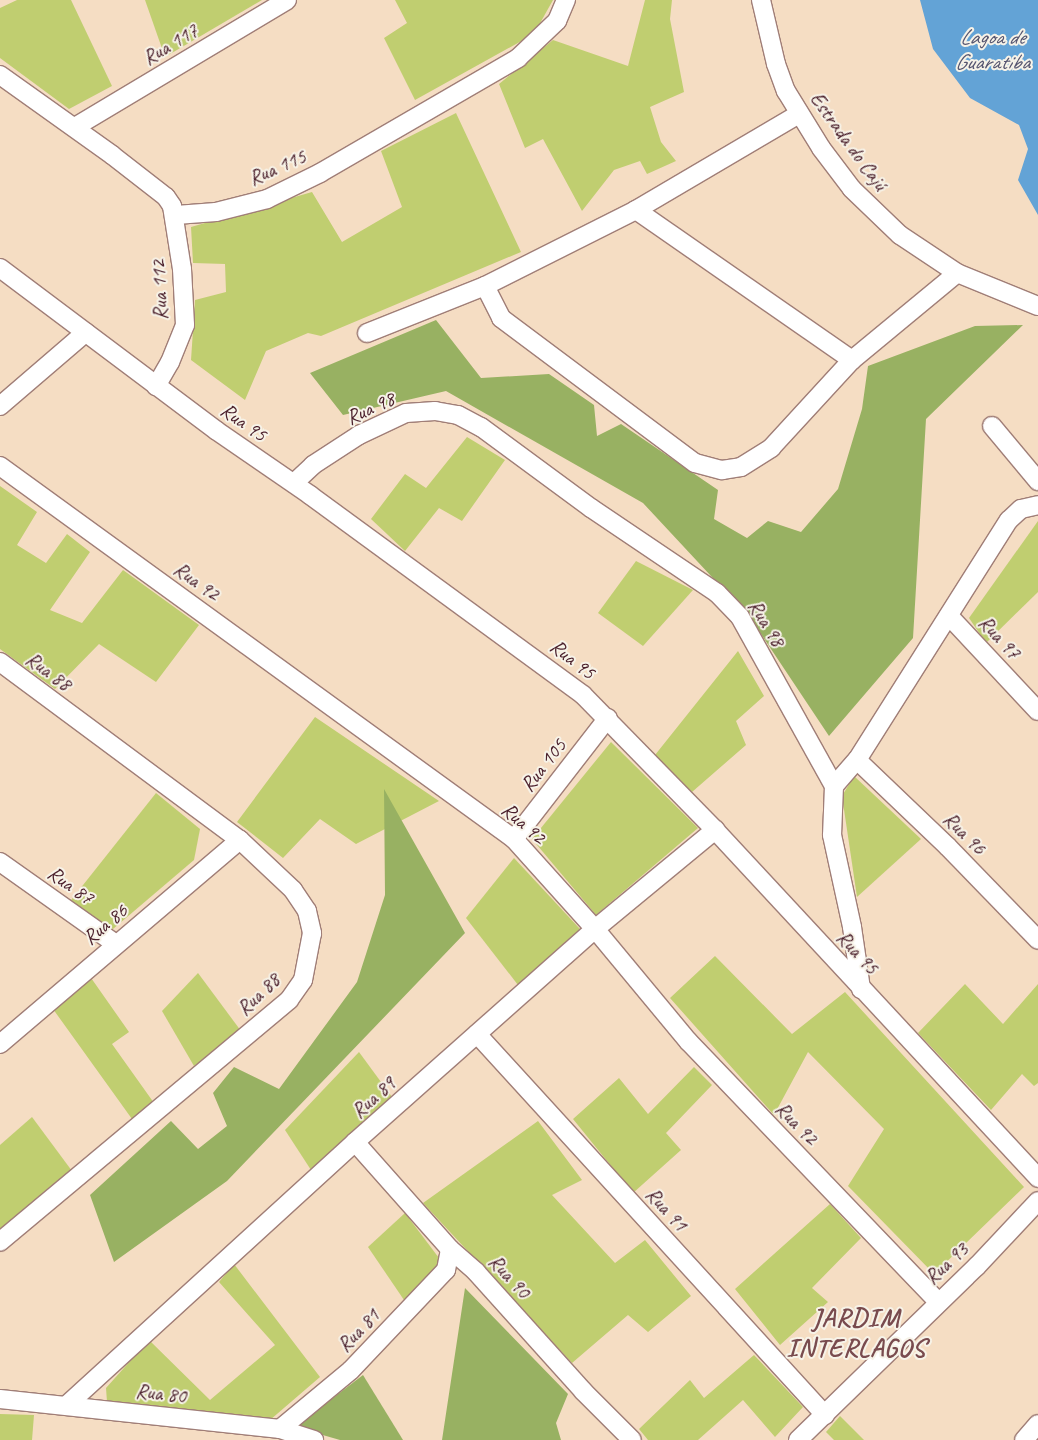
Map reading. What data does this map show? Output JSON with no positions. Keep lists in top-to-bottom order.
{
  "streets": {
    "street": [
      "Rua 117",
      "Estrada do Cajú",
      "Rua 115",
      "Rua 112",
      "Rua 98",
      "Rua 95",
      "Rua 92",
      "Rua 97",
      "Rua 88",
      "Rua 105",
      "Rua 96",
      "Rua 87",
      "Rua 86",
      "Rua 89",
      "Rua 91",
      "Rua 93",
      "Rua 90",
      "Rua 81",
      "Rua 80"
    ]
  },
  "crossings": [
    ["Rua 115", "Rua 112"],
    ["Rua 112", "Rua 95"],
    ["Rua 98", "Rua 95"],
    ["Rua 95", "Rua 105"],
    ["Rua 95", "Rua 89"],
    ["Rua 92", "Rua 105"],
    ["Rua 92", "Rua 89"],
    ["Rua 92", "Rua 93"],
    ["Rua 88", "Rua 86"],
    ["Rua 87", "Rua 86"],
    ["Rua 89", "Rua 91"],
    ["Rua 89", "Rua 90"],
    ["Rua 89", "Rua 80"],
    ["Rua 91", "Rua 93"],
    ["Rua 90", "Rua 81"],
    ["Rua 81", "Rua 80"]
  ],
  "districts": ["JARDIM INTERLAGOS"],
  "water": ["Lagoa de Guaratiba"]
}
